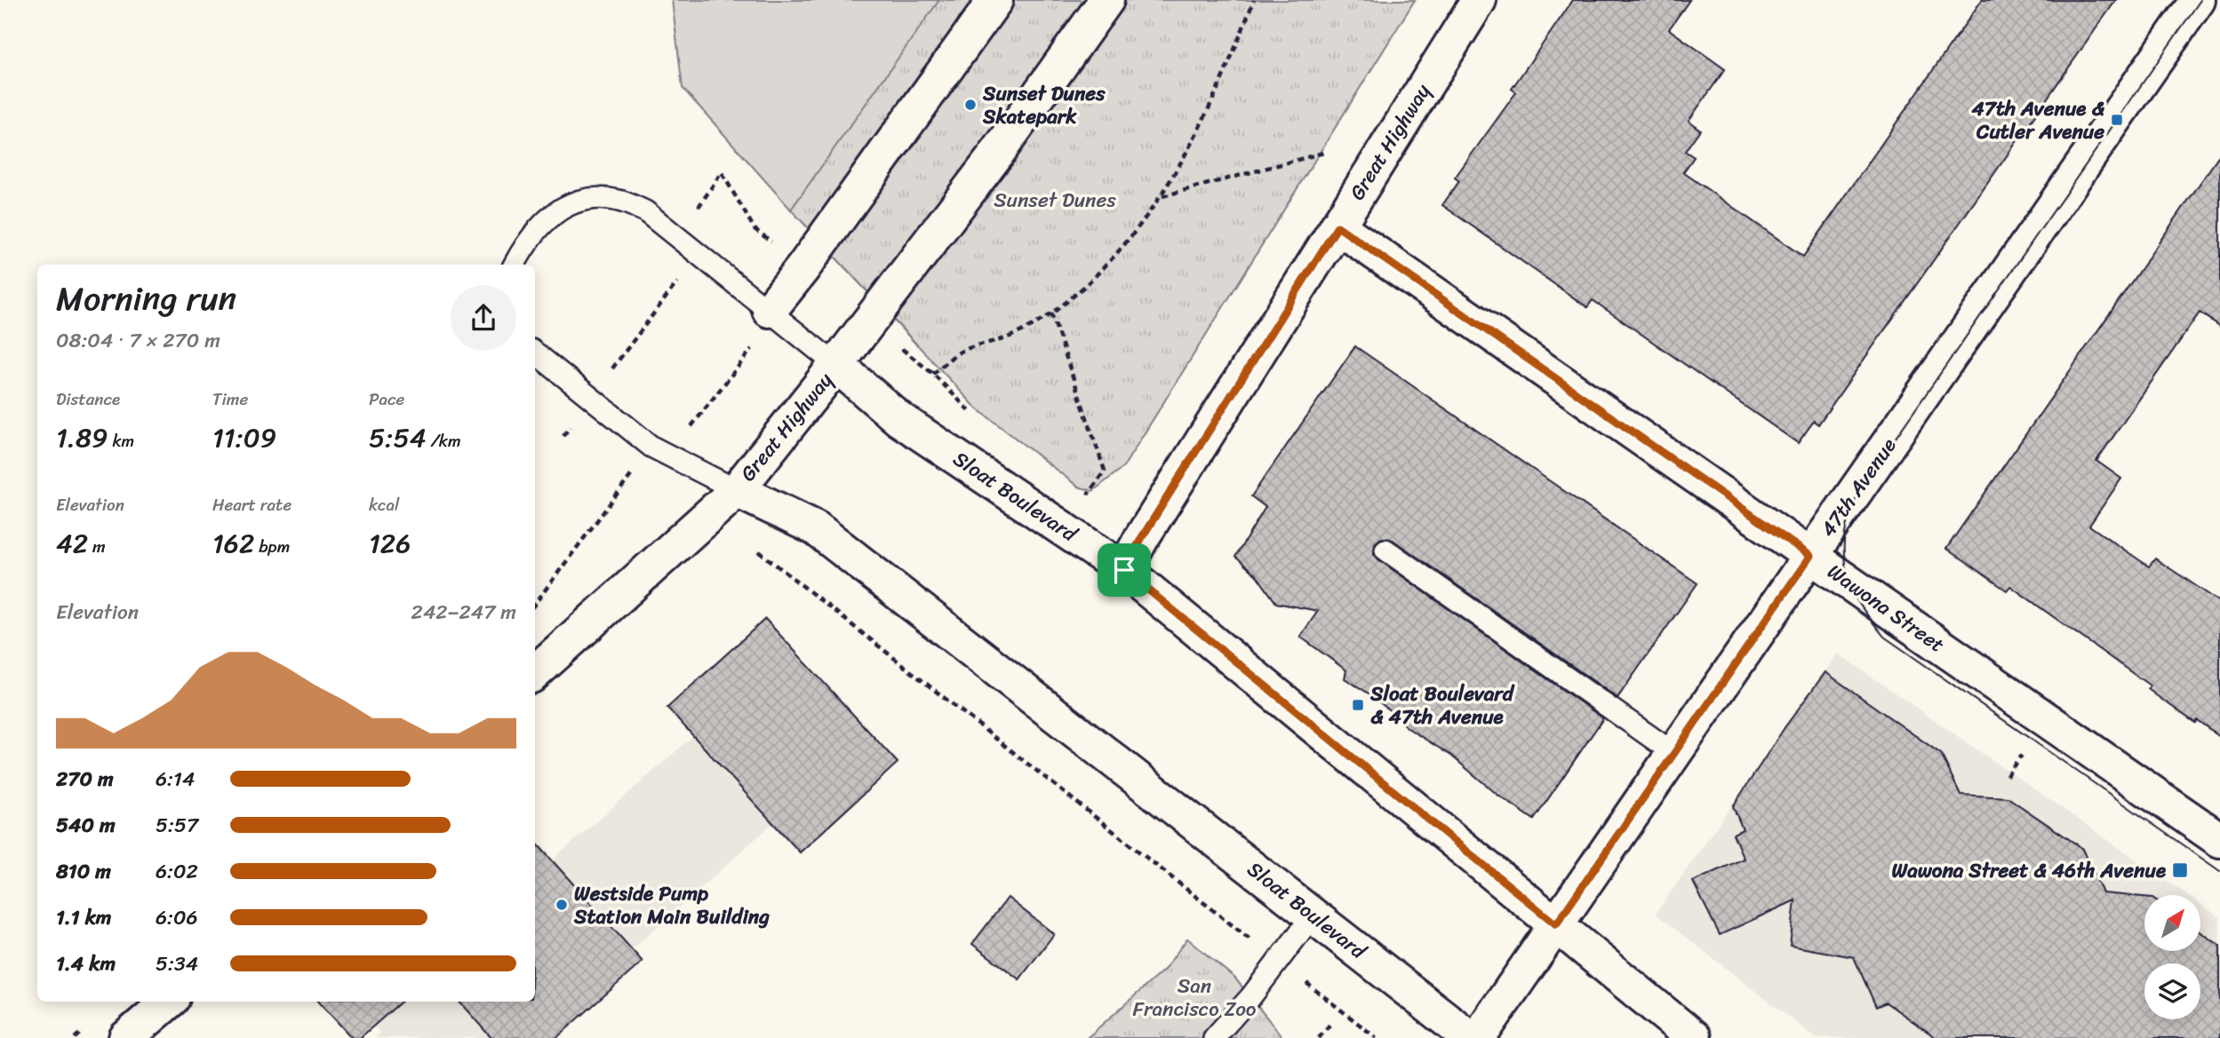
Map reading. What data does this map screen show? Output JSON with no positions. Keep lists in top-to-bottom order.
{
  "streets": {
    "street": [
      "Great Highway",
      "47th Avenue",
      "Sloat Boulevard",
      "Wawona Street"
    ]
  },
  "crossings": [
    ["Great Highway", "Sloat Boulevard"],
    ["Great Highway", "Wawona Street"],
    ["47th Avenue", "Sloat Boulevard"],
    ["47th Avenue", "Wawona Street"]
  ],
  "parks": ["Sunset Dunes", "San Francisco Zoo"],
  "places": {
    "other": ["Sunset Dunes Skatepark", "Westside Pump Station Main Building"],
    "transit": ["47th Avenue & Cutler Avenue", "Sloat Boulevard & 47th Avenue", "Wawona Street & 46th Avenue"]
  },
  "north": "top right",
  "page": {
    "heading": ["Morning run", "08:04 · 7 × 270 m"],
    "stats": [
      ["Distance", "1.89 km"],
      ["Time", "11:09"],
      ["Pace", "5:54 /km"],
      ["Elevation", "42 m"],
      ["Heart rate", "162 bpm"],
      ["kcal", "126"]
    ],
    "chart": ["Elevation", "242–247 m"],
    "list": [
      {
        "name": "270 m",
        "note": "6:14"
      },
      {
        "name": "540 m",
        "note": "5:57"
      },
      {
        "name": "810 m",
        "note": "6:02"
      },
      {
        "name": "1.1 km",
        "note": "6:06"
      },
      {
        "name": "1.4 km",
        "note": "5:34"
      }
    ]
  }
}
